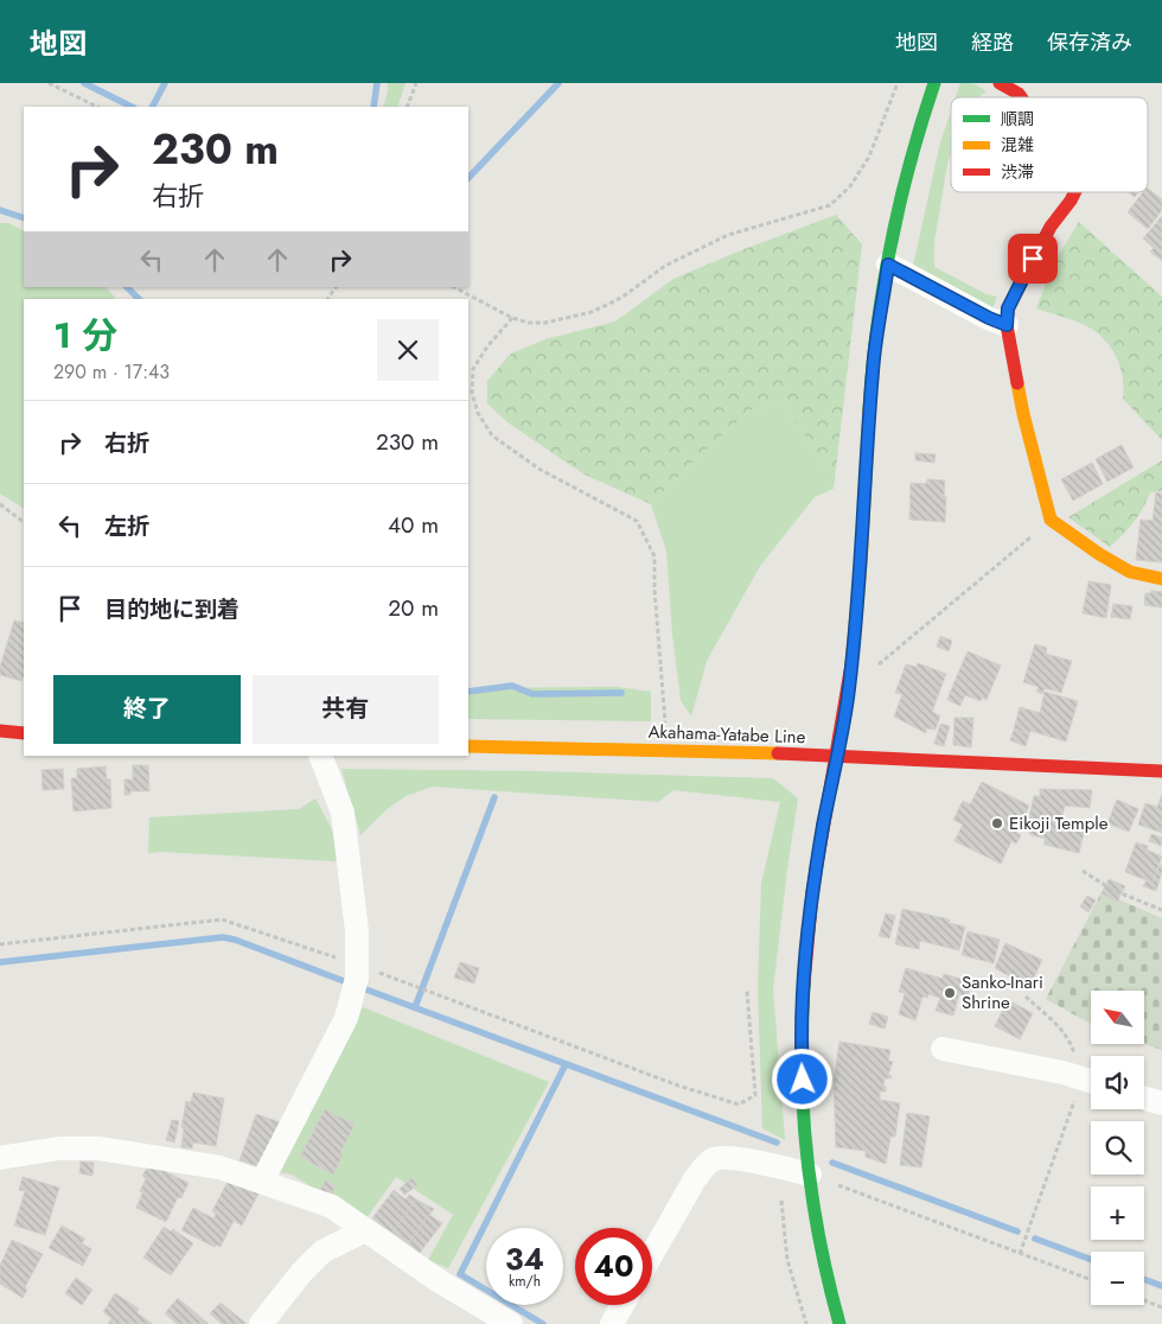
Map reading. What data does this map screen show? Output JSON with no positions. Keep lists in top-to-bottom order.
{
  "streets": {
    "street": ["Akahama-Yatabe Line"]
  },
  "places": ["Eikoji Temple", "Sanko-Inari Shrine"],
  "legend": ["順調", "混雑", "渋滞"],
  "north": "top left",
  "page": {
    "header": "地図",
    "nav": ["地図", "経路", "保存済み"],
    "turn": ["230 m", "右折"],
    "heading": ["1 分", "290 m · 17:43"],
    "list": [
      {
        "name": "右折",
        "value": "230 m"
      },
      {
        "name": "左折",
        "value": "40 m"
      },
      {
        "name": "目的地に到着",
        "value": "20 m"
      }
    ],
    "buttons": ["終了", "共有"],
    "map_buttons": ["+", "−"],
    "speed": "34 km/h",
    "limit": "40"
  }
}
